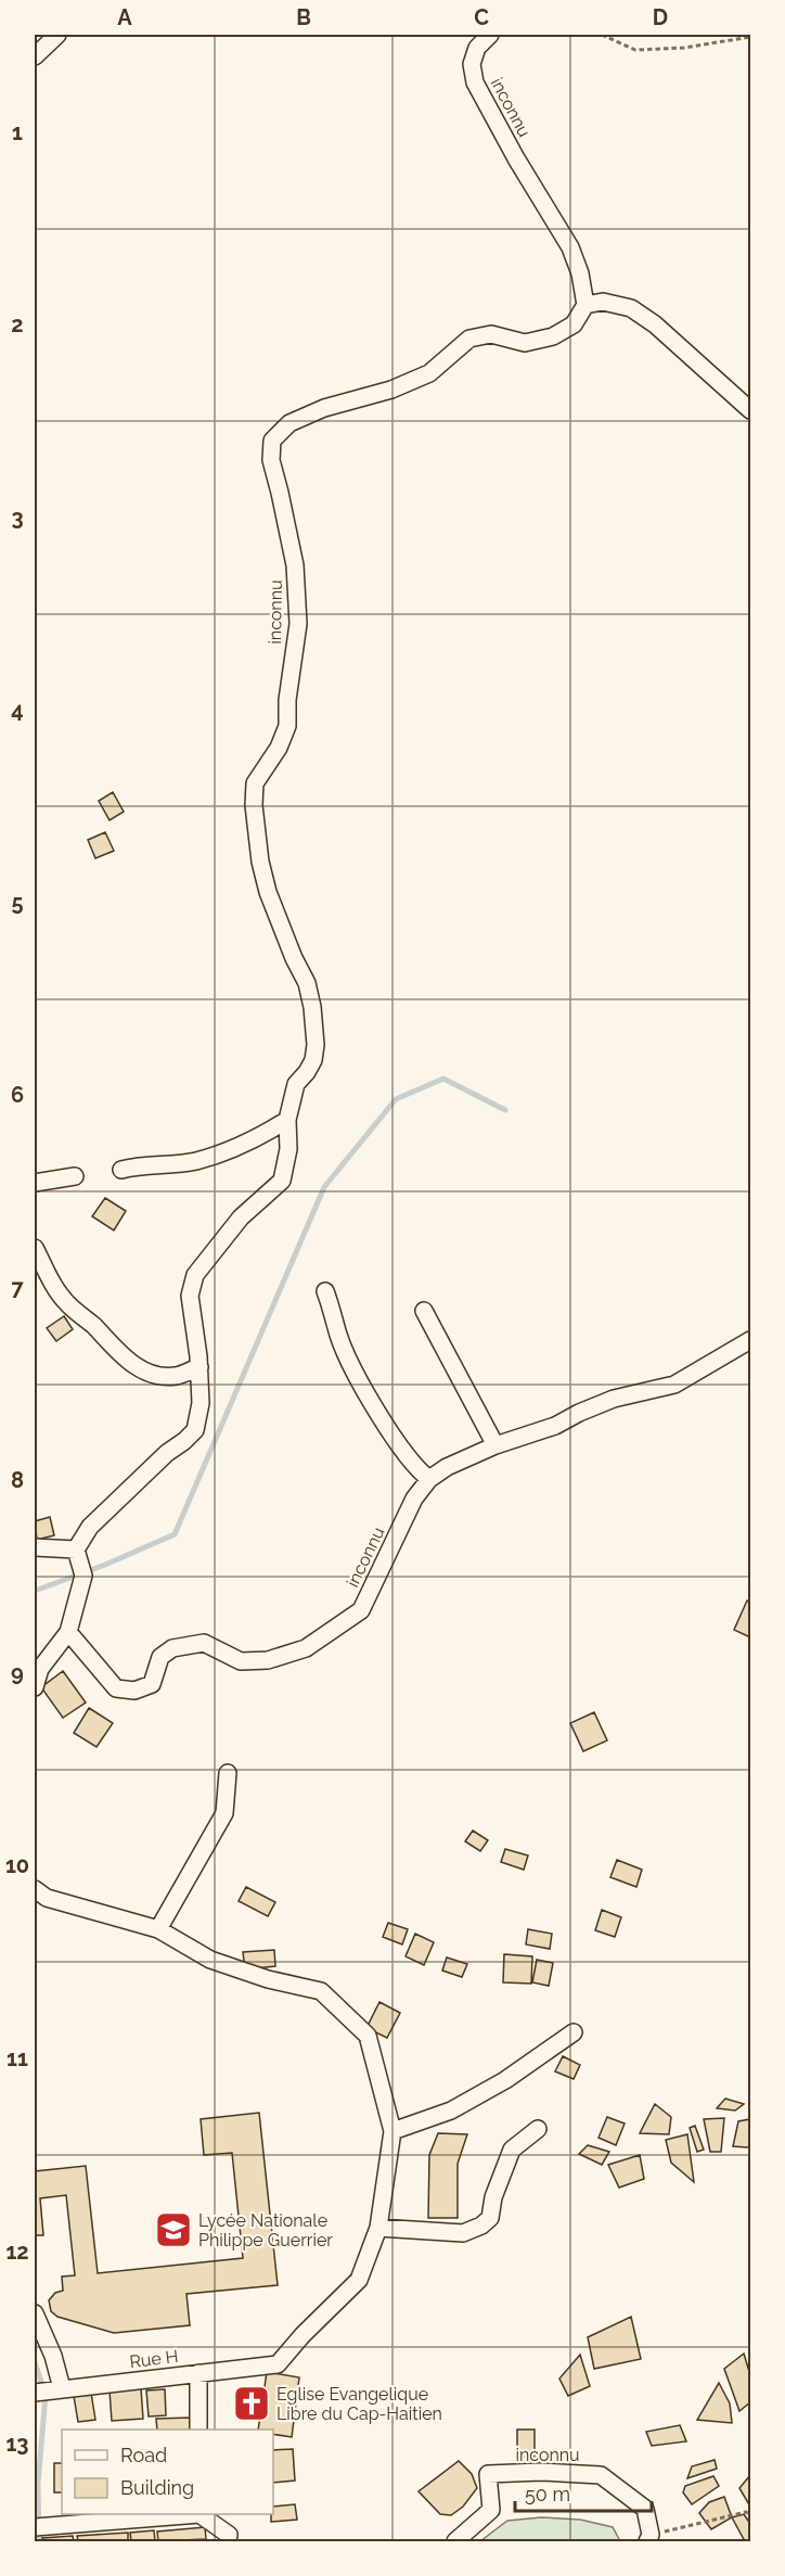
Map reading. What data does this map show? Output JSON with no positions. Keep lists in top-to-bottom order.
{
  "streets": {
    "street": ["inconnu", "Rue H"]
  },
  "places": {
    "school or university": ["Lycée Nationale Philippe Guerrier"],
    "church": ["Eglise Evangelique Libre du Cap-Haitien"]
  },
  "legend": ["Road", "Building"],
  "scale_bar": "50 m",
  "grid": {
    "columns": [
      "A",
      "B",
      "C",
      "D"
    ],
    "rows": [
      "1",
      "2",
      "3",
      "4",
      "5",
      "6",
      "7",
      "8",
      "9",
      "10",
      "11",
      "12",
      "13"
    ]
  }
}
